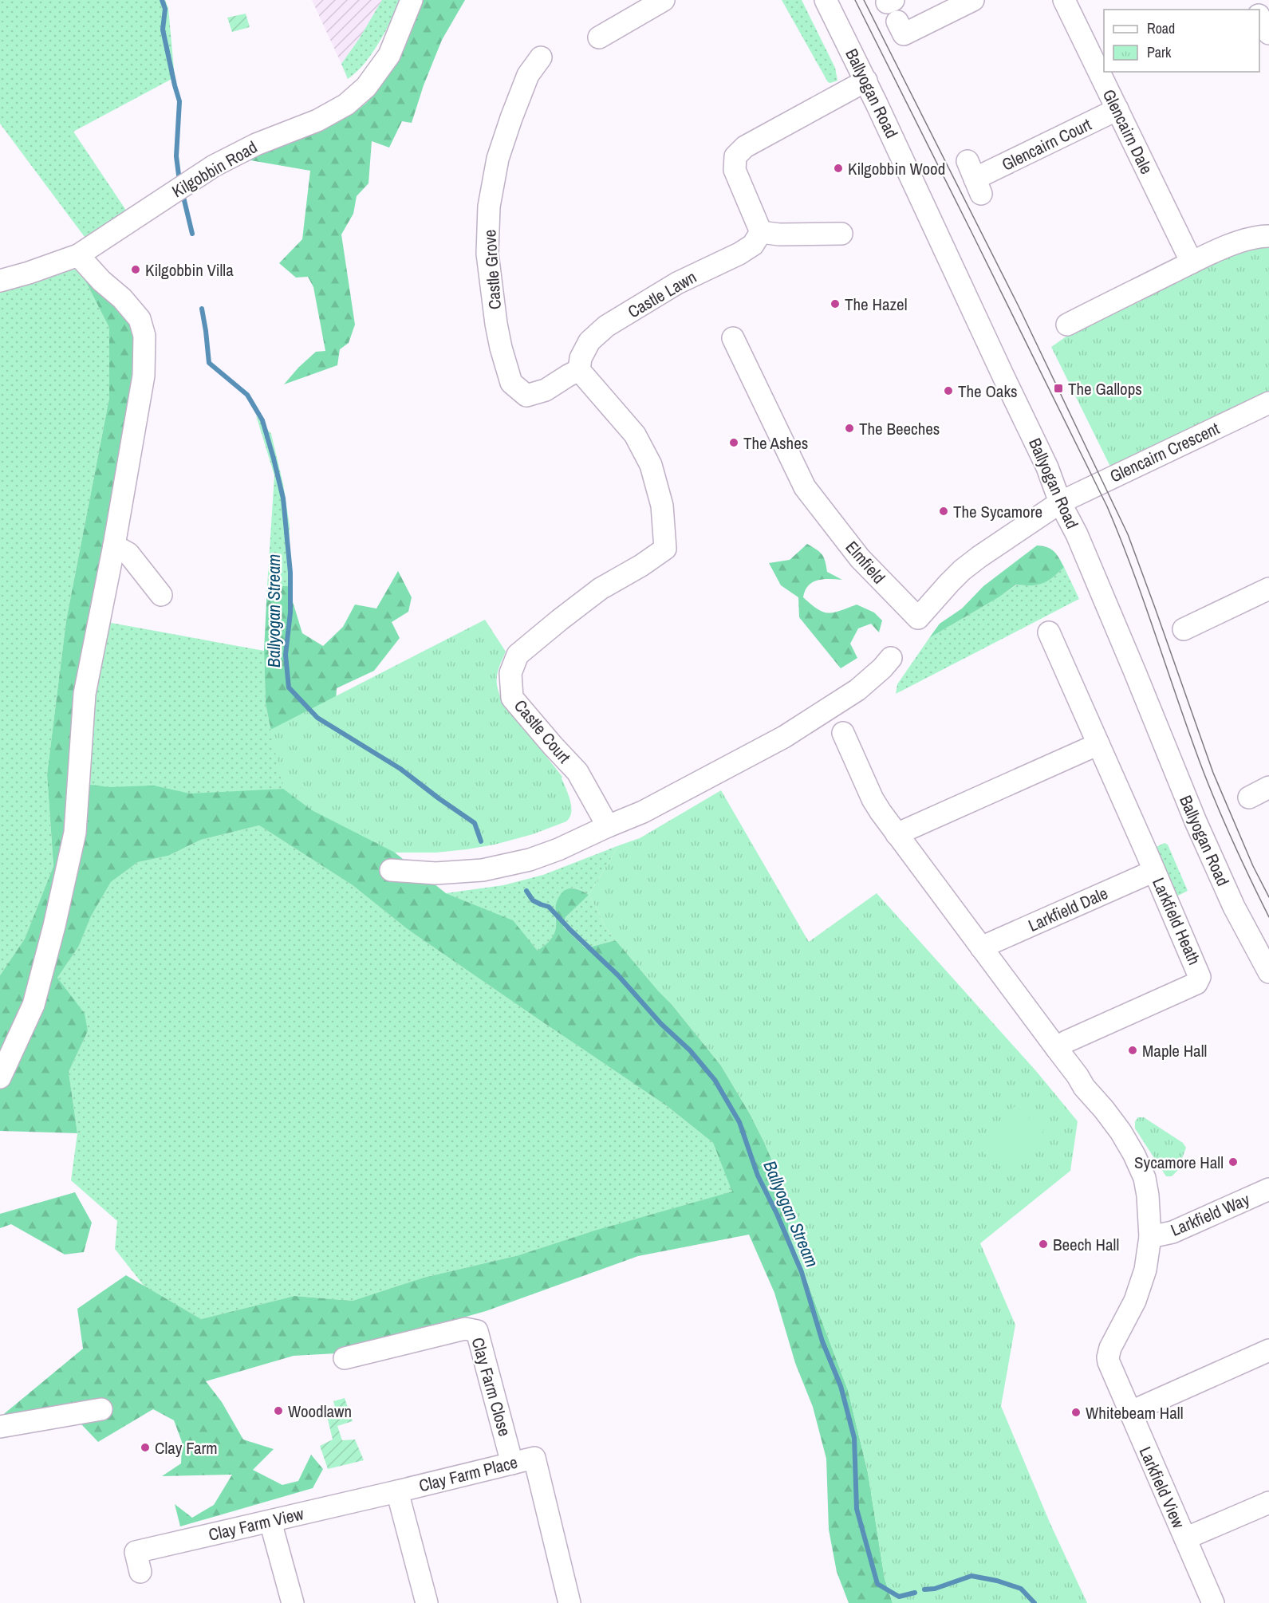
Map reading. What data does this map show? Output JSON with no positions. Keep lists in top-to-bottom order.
{
  "streets": {
    "street": [
      "Ballyogan Road",
      "Glencairn Dale",
      "Glencairn Court",
      "Kilgobbin Road",
      "Castle Grove",
      "Castle Lawn",
      "Glencairn Crescent",
      "Elmfield",
      "Castle Court",
      "Larkfield Dale",
      "Larkfield Heath",
      "Larkfield Way",
      "Clay Farm Close",
      "Clay Farm Place",
      "Larkfield View",
      "Clay Farm View"
    ]
  },
  "crossings": [
    ["Ballyogan Road", "Glencairn Crescent"],
    ["Ballyogan Road", "Elmfield"],
    ["Glencairn Dale", "Glencairn Court"],
    ["Castle Grove", "Castle Lawn"],
    ["Castle Grove", "Castle Court"],
    ["Castle Lawn", "Castle Court"],
    ["Glencairn Crescent", "Elmfield"],
    ["Larkfield Dale", "Larkfield Heath"],
    ["Larkfield Way", "Larkfield View"],
    ["Clay Farm Close", "Clay Farm Place"],
    ["Clay Farm Place", "Clay Farm View"]
  ],
  "water": ["Ballyogan Stream"],
  "places": {
    "other": [
      "Kilgobbin Wood",
      "Kilgobbin Villa",
      "The Hazel",
      "The Oaks",
      "The Beeches",
      "The Ashes",
      "The Sycamore",
      "Maple Hall",
      "Sycamore Hall",
      "Beech Hall",
      "Woodlawn",
      "Whitebeam Hall",
      "Clay Farm"
    ],
    "transit": ["The Gallops"]
  },
  "legend": ["Road", "Park"]
}
